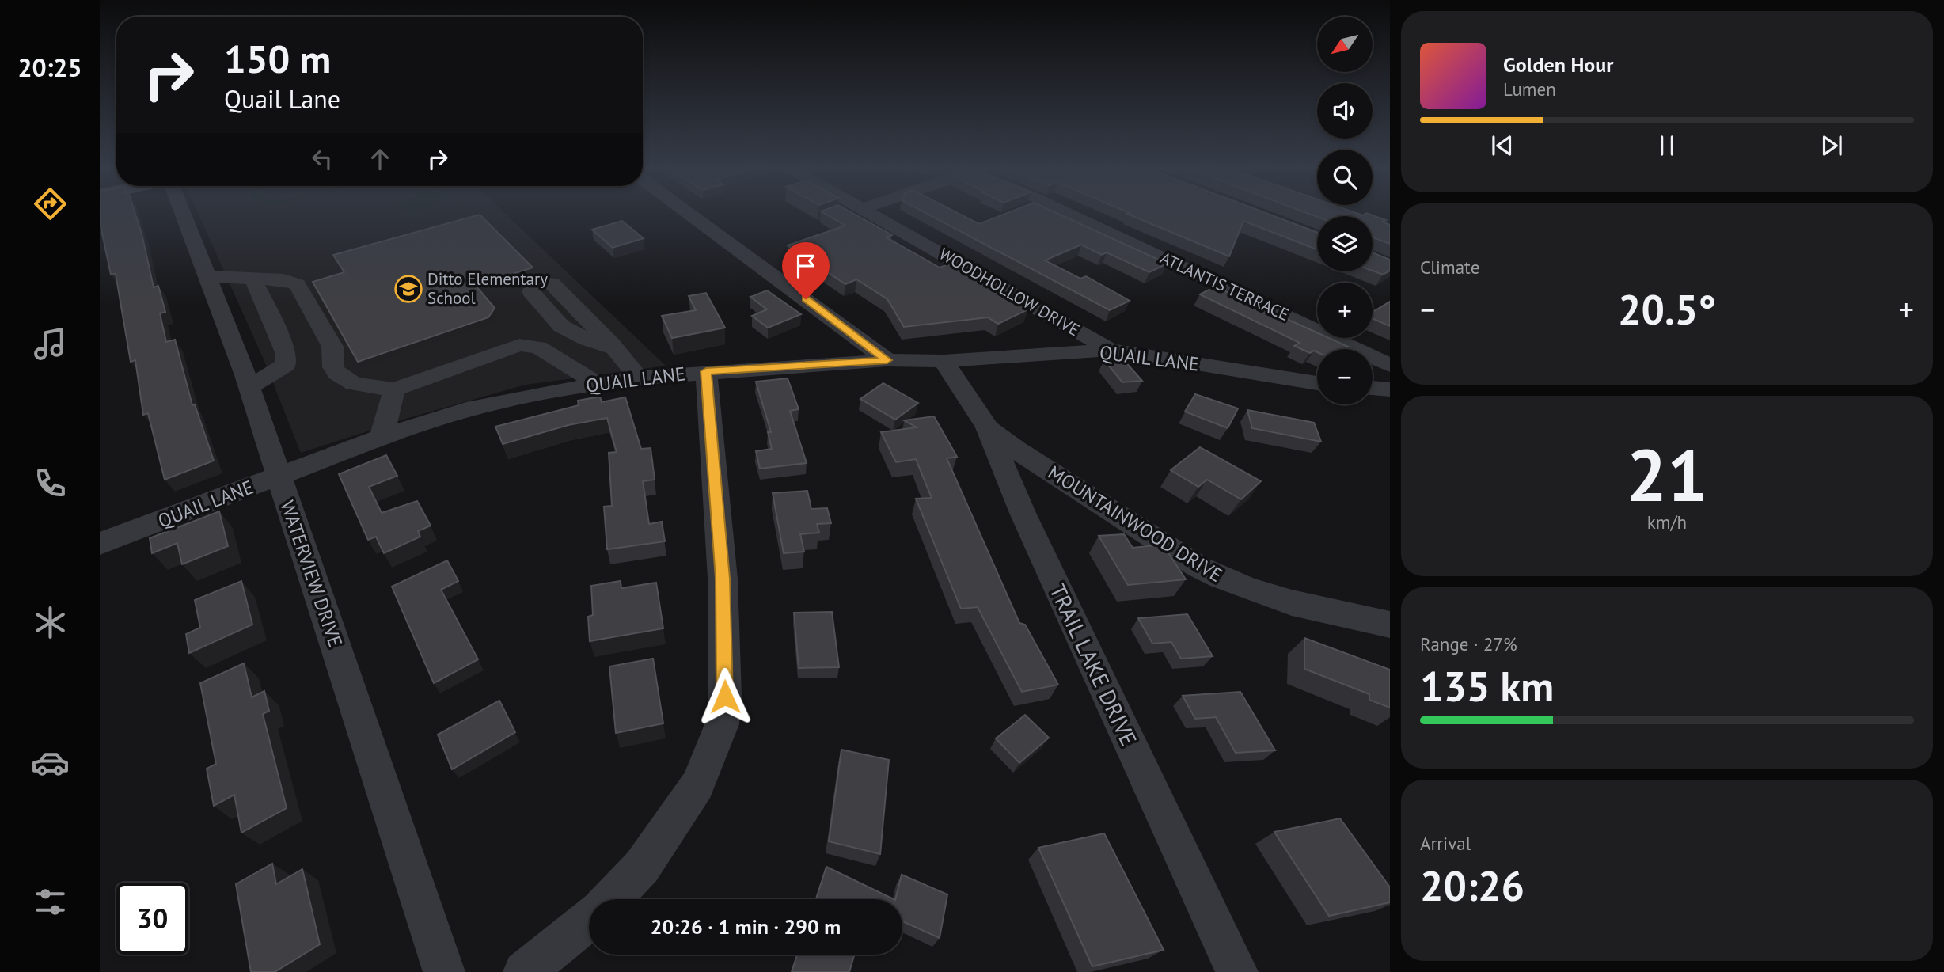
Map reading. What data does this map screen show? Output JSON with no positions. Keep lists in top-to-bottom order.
{
  "streets": {
    "street": [
      "ATLANTIS TERRACE",
      "WOODHOLLOW DRIVE",
      "QUAIL LANE",
      "MOUNTAINWOOD DRIVE",
      "WATERVIEW DRIVE",
      "TRAIL LAKE DRIVE"
    ]
  },
  "crossings": [
    ["WOODHOLLOW DRIVE", "QUAIL LANE"],
    ["QUAIL LANE", "WATERVIEW DRIVE"],
    ["QUAIL LANE", "TRAIL LAKE DRIVE"],
    ["MOUNTAINWOOD DRIVE", "TRAIL LAKE DRIVE"]
  ],
  "places": {
    "school or university": ["Ditto Elementary School"]
  },
  "north": "bottom left",
  "page": {
    "tabs": "20:25",
    "map_buttons": ["+", "−"],
    "turn": ["150 m", "Quail Lane"],
    "song": ["Golden Hour", "Lumen"],
    "tile": [
      "Climate",
      ["21", "km/h"],
      ["Range · 27%", "135 km"],
      ["Arrival", "20:26"]
    ],
    "heat": ["−", "20.5°", "+"],
    "limit": "30",
    "trip": "20:26 · 1 min · 290 m"
  }
}
